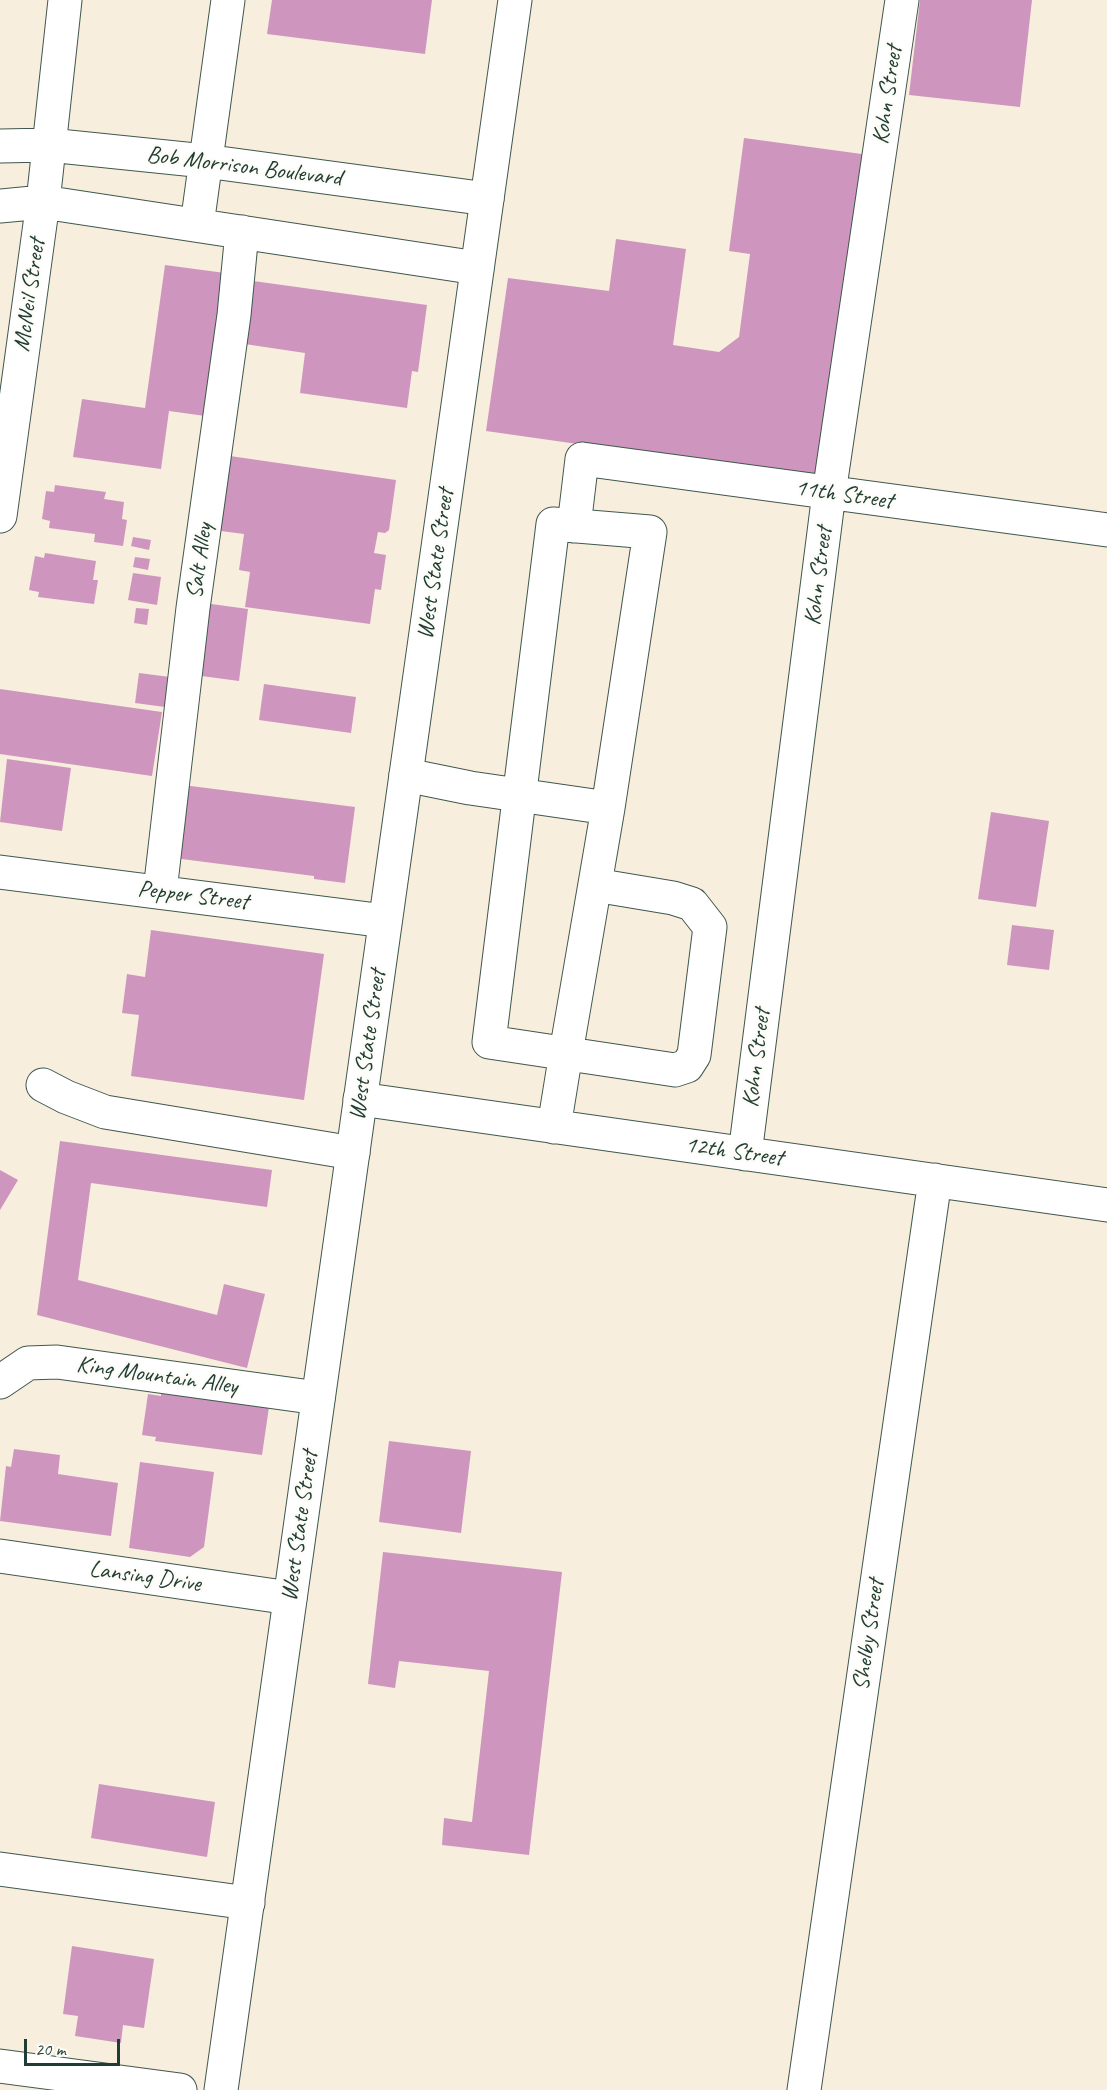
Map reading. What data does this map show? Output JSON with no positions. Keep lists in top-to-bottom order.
{
  "streets": {
    "street": [
      "Kohn Street",
      "Bob Morrison Boulevard",
      "McNeil Street",
      "11th Street",
      "Salt Alley",
      "West State Street",
      "Pepper Street",
      "12th Street",
      "King Mountain Alley",
      "Lansing Drive",
      "Shelby Street"
    ]
  },
  "crossings": [
    ["Kohn Street", "11th Street"],
    ["Kohn Street", "12th Street"],
    ["Bob Morrison Boulevard", "McNeil Street"],
    ["Bob Morrison Boulevard", "West State Street"],
    ["Salt Alley", "Pepper Street"],
    ["West State Street", "Pepper Street"],
    ["West State Street", "12th Street"],
    ["West State Street", "King Mountain Alley"],
    ["West State Street", "Lansing Drive"],
    ["12th Street", "Shelby Street"]
  ],
  "scale_bar": "20 m"
}
